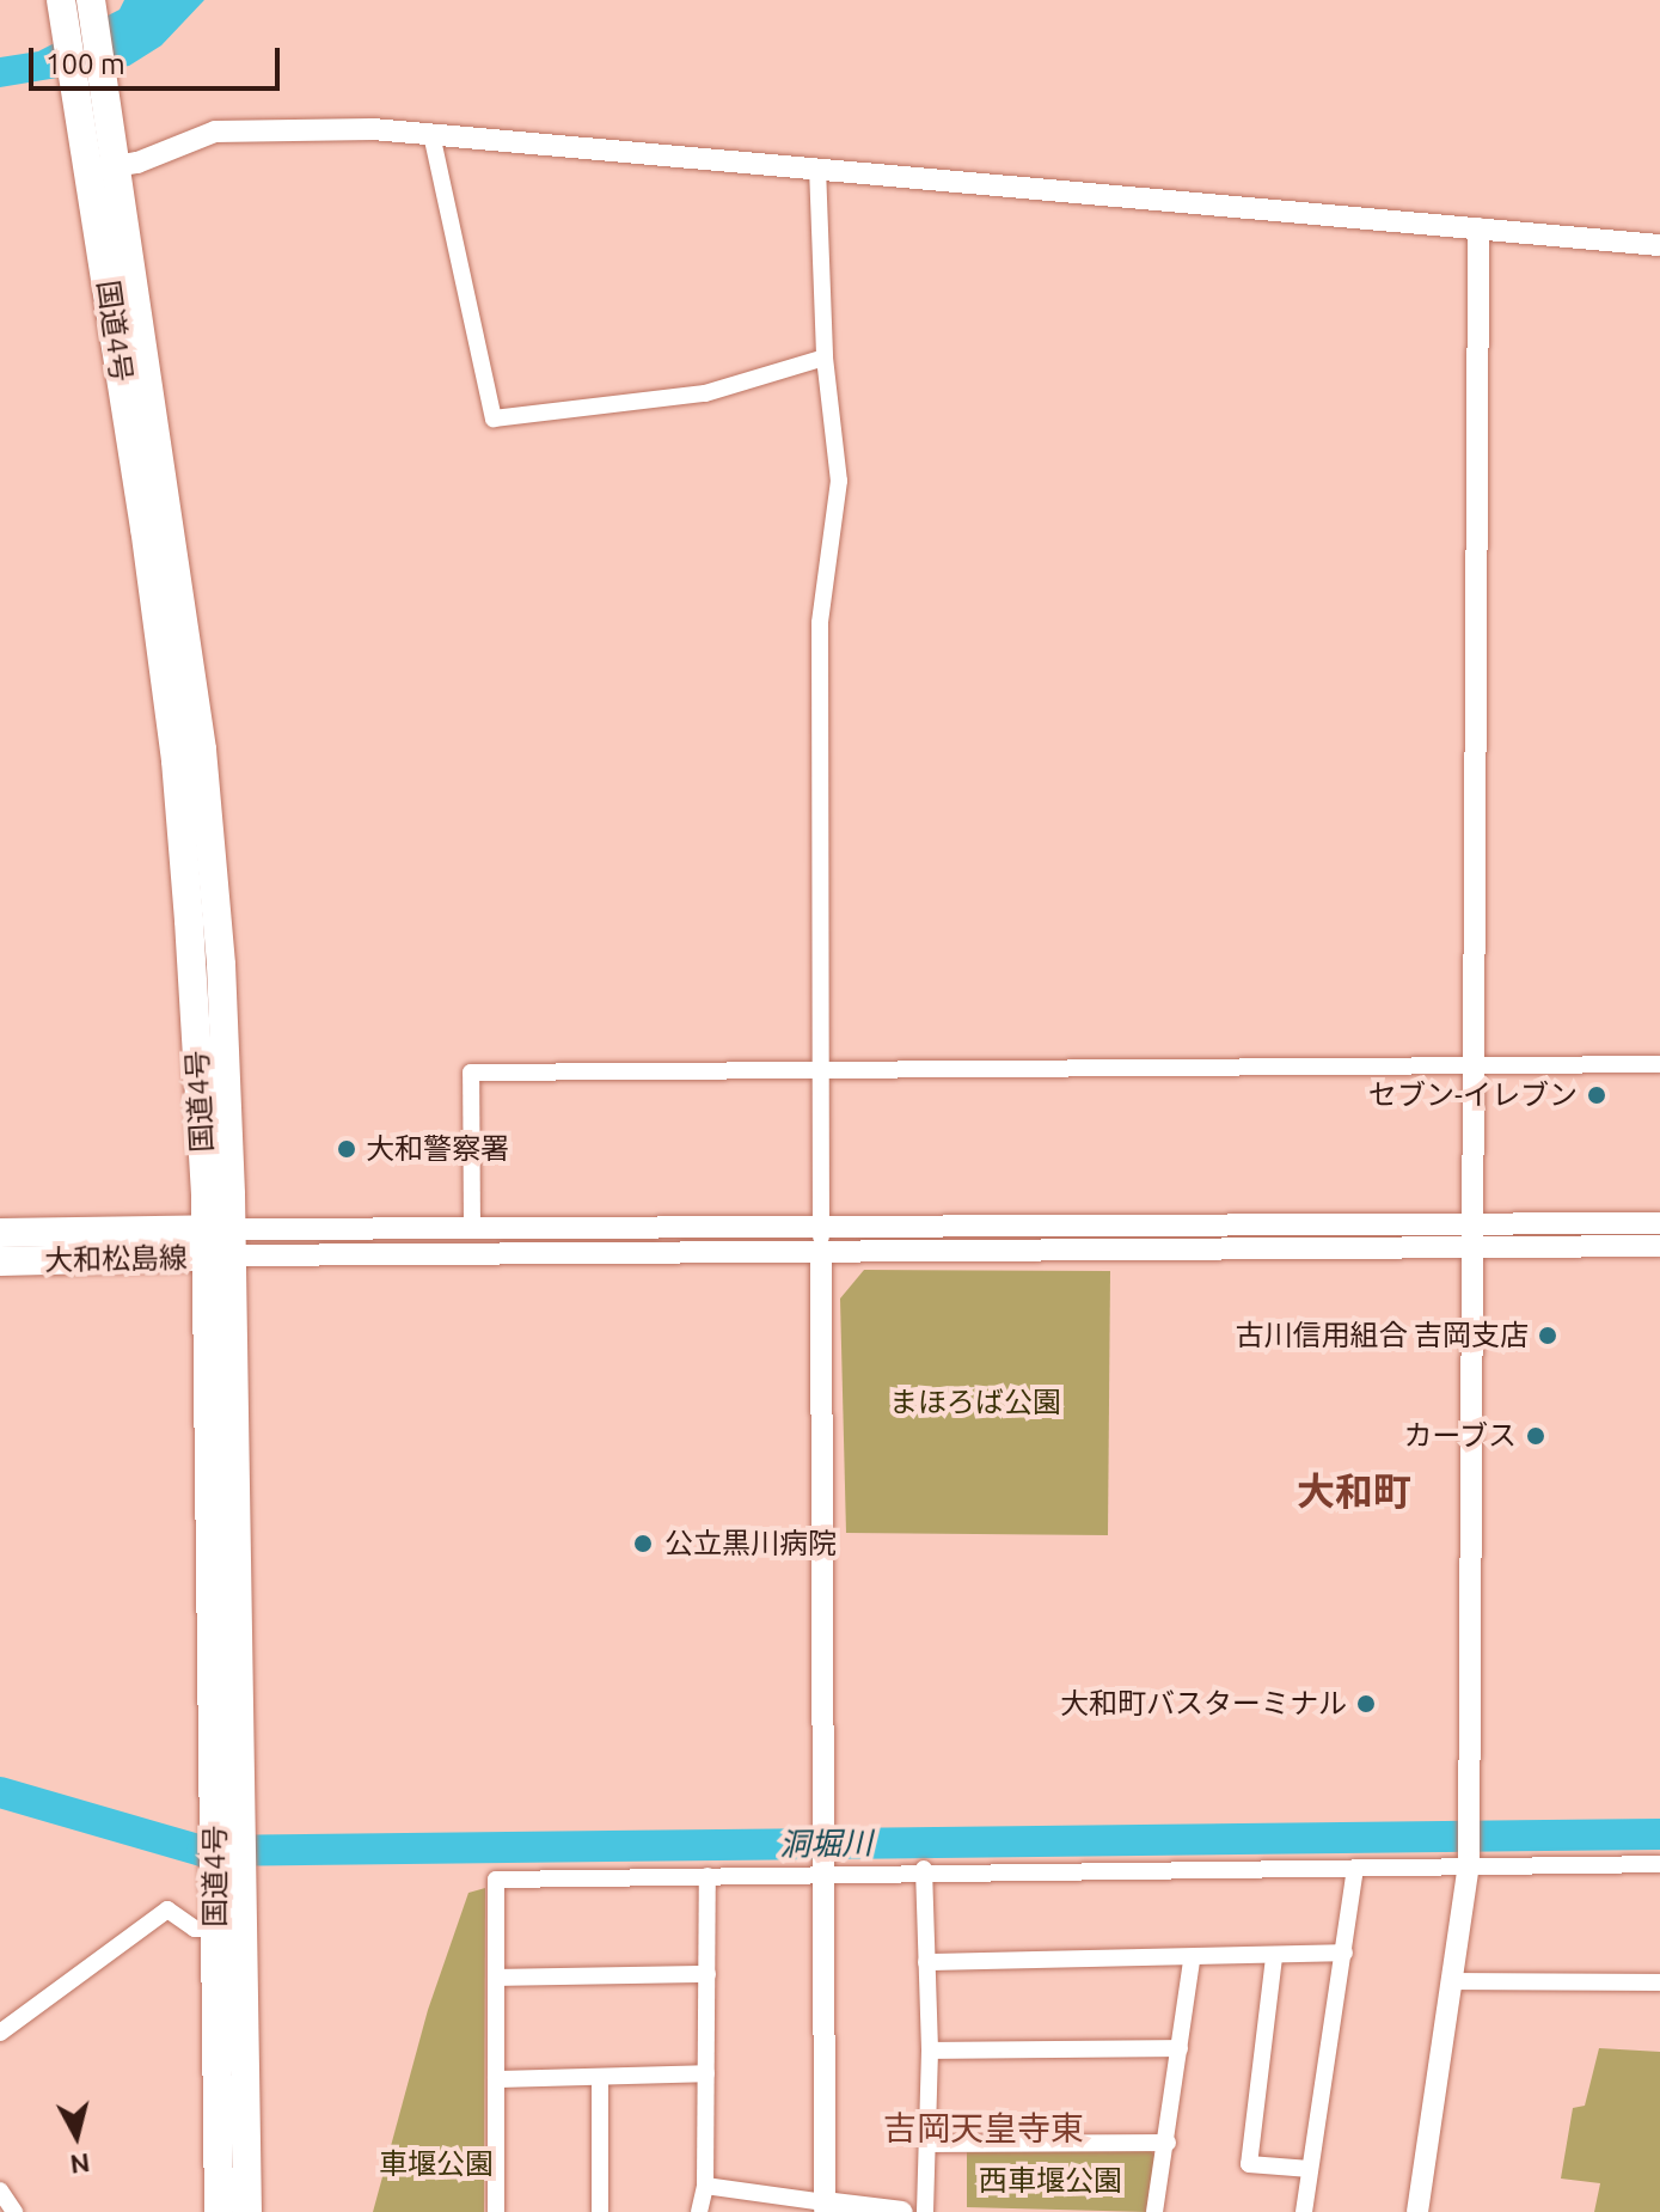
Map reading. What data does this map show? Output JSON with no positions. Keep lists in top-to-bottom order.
{
  "streets": {
    "main road": ["国道4号", "大和松島線"]
  },
  "crossings": [
    ["国道4号", "大和松島線"]
  ],
  "districts": ["大和町", "吉岡天皇寺東"],
  "water": ["洞堀川"],
  "parks": ["まほろば公園", "車堰公園", "西車堰公園"],
  "places": [
    "セブン-イレブン",
    "大和警察署",
    "古川信用組合 吉岡支店",
    "カーブス",
    "公立黒川病院",
    "大和町バスターミナル"
  ],
  "scale_bar": "100 m",
  "north": "bottom"
}
